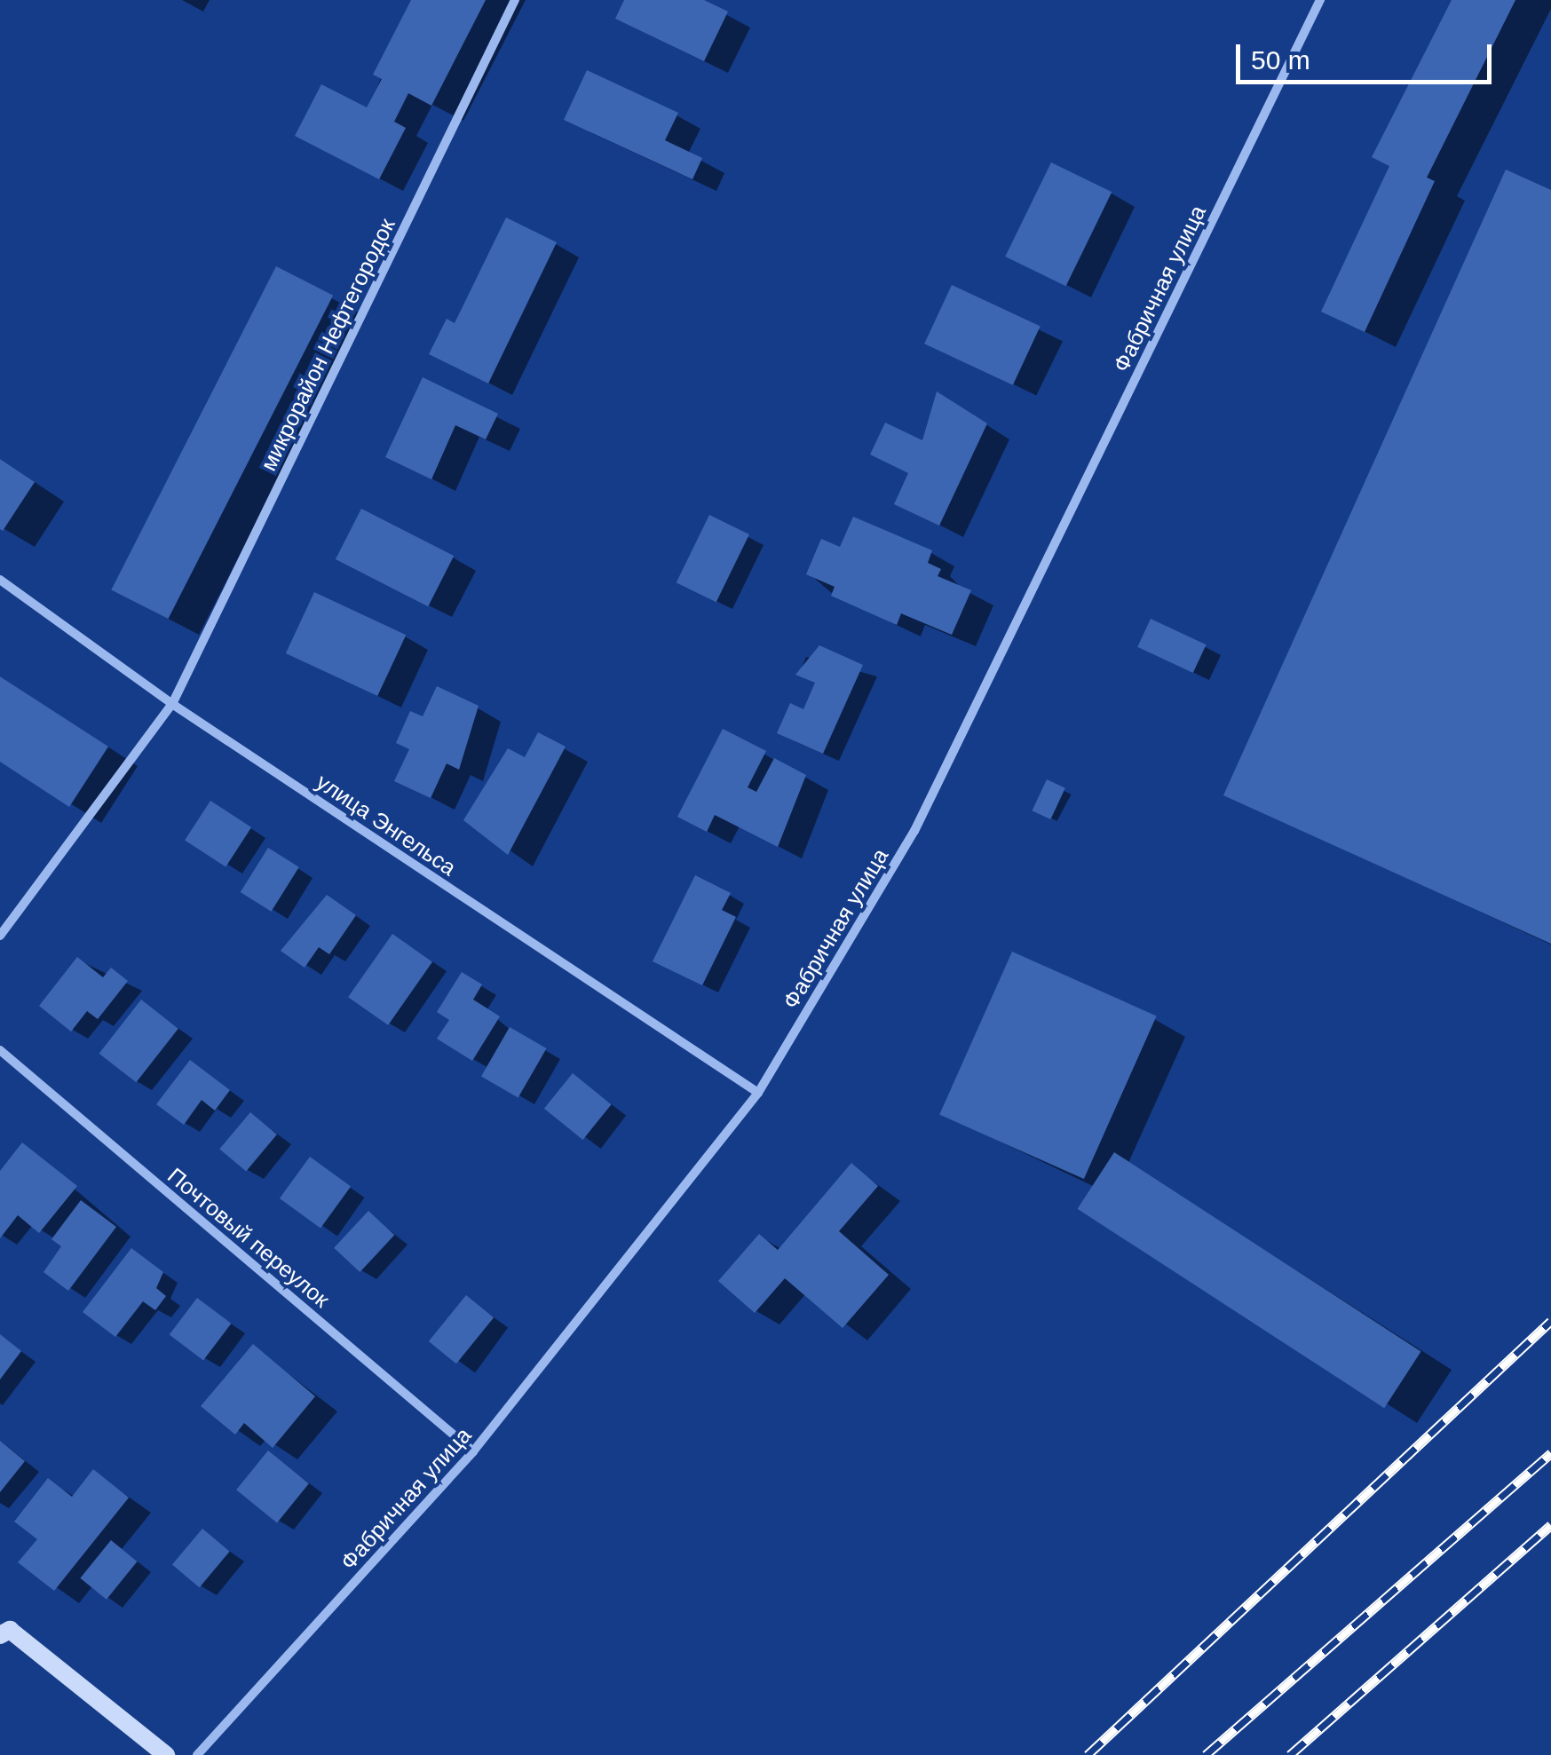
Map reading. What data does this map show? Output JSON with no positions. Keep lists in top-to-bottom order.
{
  "streets": {
    "street": [
      "Фабричная улица",
      "микрорайон Нефтегородок",
      "улица Энгельса",
      "Почтовый переулок"
    ]
  },
  "crossings": [
    ["Фабричная улица", "улица Энгельса"],
    ["Фабричная улица", "Почтовый переулок"],
    ["микрорайон Нефтегородок", "улица Энгельса"]
  ],
  "scale_bar": "50 m"
}
